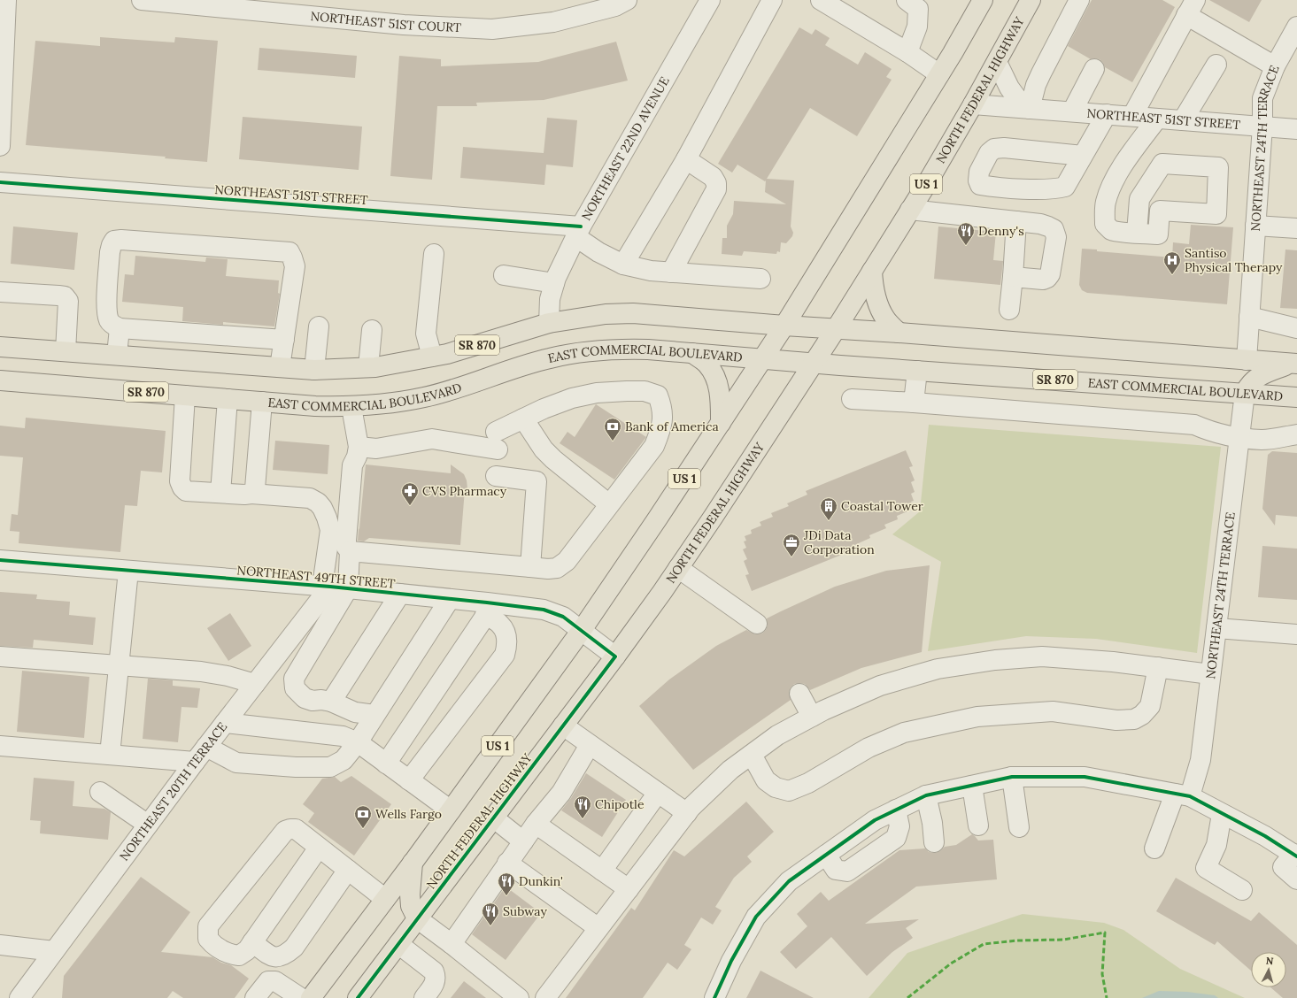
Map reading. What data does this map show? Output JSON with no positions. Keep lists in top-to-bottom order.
{
  "streets": {
    "main road": [
      "NORTH FEDERAL HIGHWAY",
      "US 1",
      "SR 870",
      "EAST COMMERCIAL BOULEVARD"
    ],
    "street": [
      "NORTHEAST 51ST COURT",
      "NORTHEAST 51ST STREET",
      "NORTHEAST 22ND AVENUE",
      "NORTHEAST 24TH TERRACE",
      "NORTHEAST 49TH STREET",
      "NORTHEAST 20TH TERRACE"
    ]
  },
  "crossings": [
    ["NORTH FEDERAL HIGHWAY", "NORTHEAST 51ST STREET"],
    ["NORTH FEDERAL HIGHWAY", "EAST COMMERCIAL BOULEVARD"],
    ["NORTH FEDERAL HIGHWAY", "NORTHEAST 49TH STREET"],
    ["NORTHEAST 51ST STREET", "NORTHEAST 22ND AVENUE"],
    ["NORTHEAST 51ST STREET", "NORTHEAST 24TH TERRACE"],
    ["NORTHEAST 22ND AVENUE", "EAST COMMERCIAL BOULEVARD"],
    ["NORTHEAST 24TH TERRACE", "EAST COMMERCIAL BOULEVARD"],
    ["US 1", "EAST COMMERCIAL BOULEVARD"],
    ["US 1", "NORTHEAST 49TH STREET"],
    ["NORTHEAST 49TH STREET", "NORTHEAST 20TH TERRACE"]
  ],
  "places": {
    "restaurant": [
      "Denny's",
      "Chipotle",
      "Dunkin'",
      "Subway"
    ],
    "hospital": ["Santiso Physical Therapy"],
    "bank": ["Bank of America", "Wells Fargo"],
    "pharmacy": ["CVS Pharmacy"],
    "building": ["Coastal Tower"],
    "office": ["JDi Data Corporation"]
  },
  "north": "top"
}
